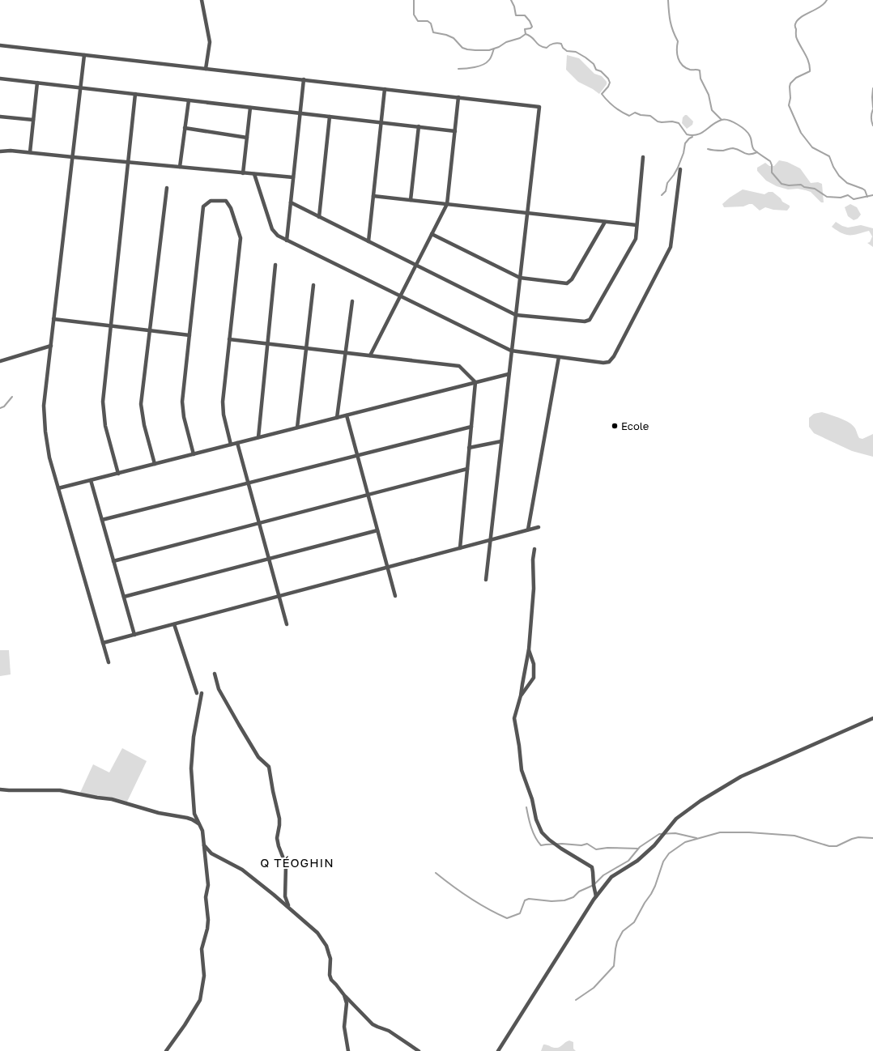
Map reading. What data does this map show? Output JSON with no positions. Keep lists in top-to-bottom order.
{
  "districts": ["Q TÉOGHIN"],
  "places": ["Ecole"]
}
